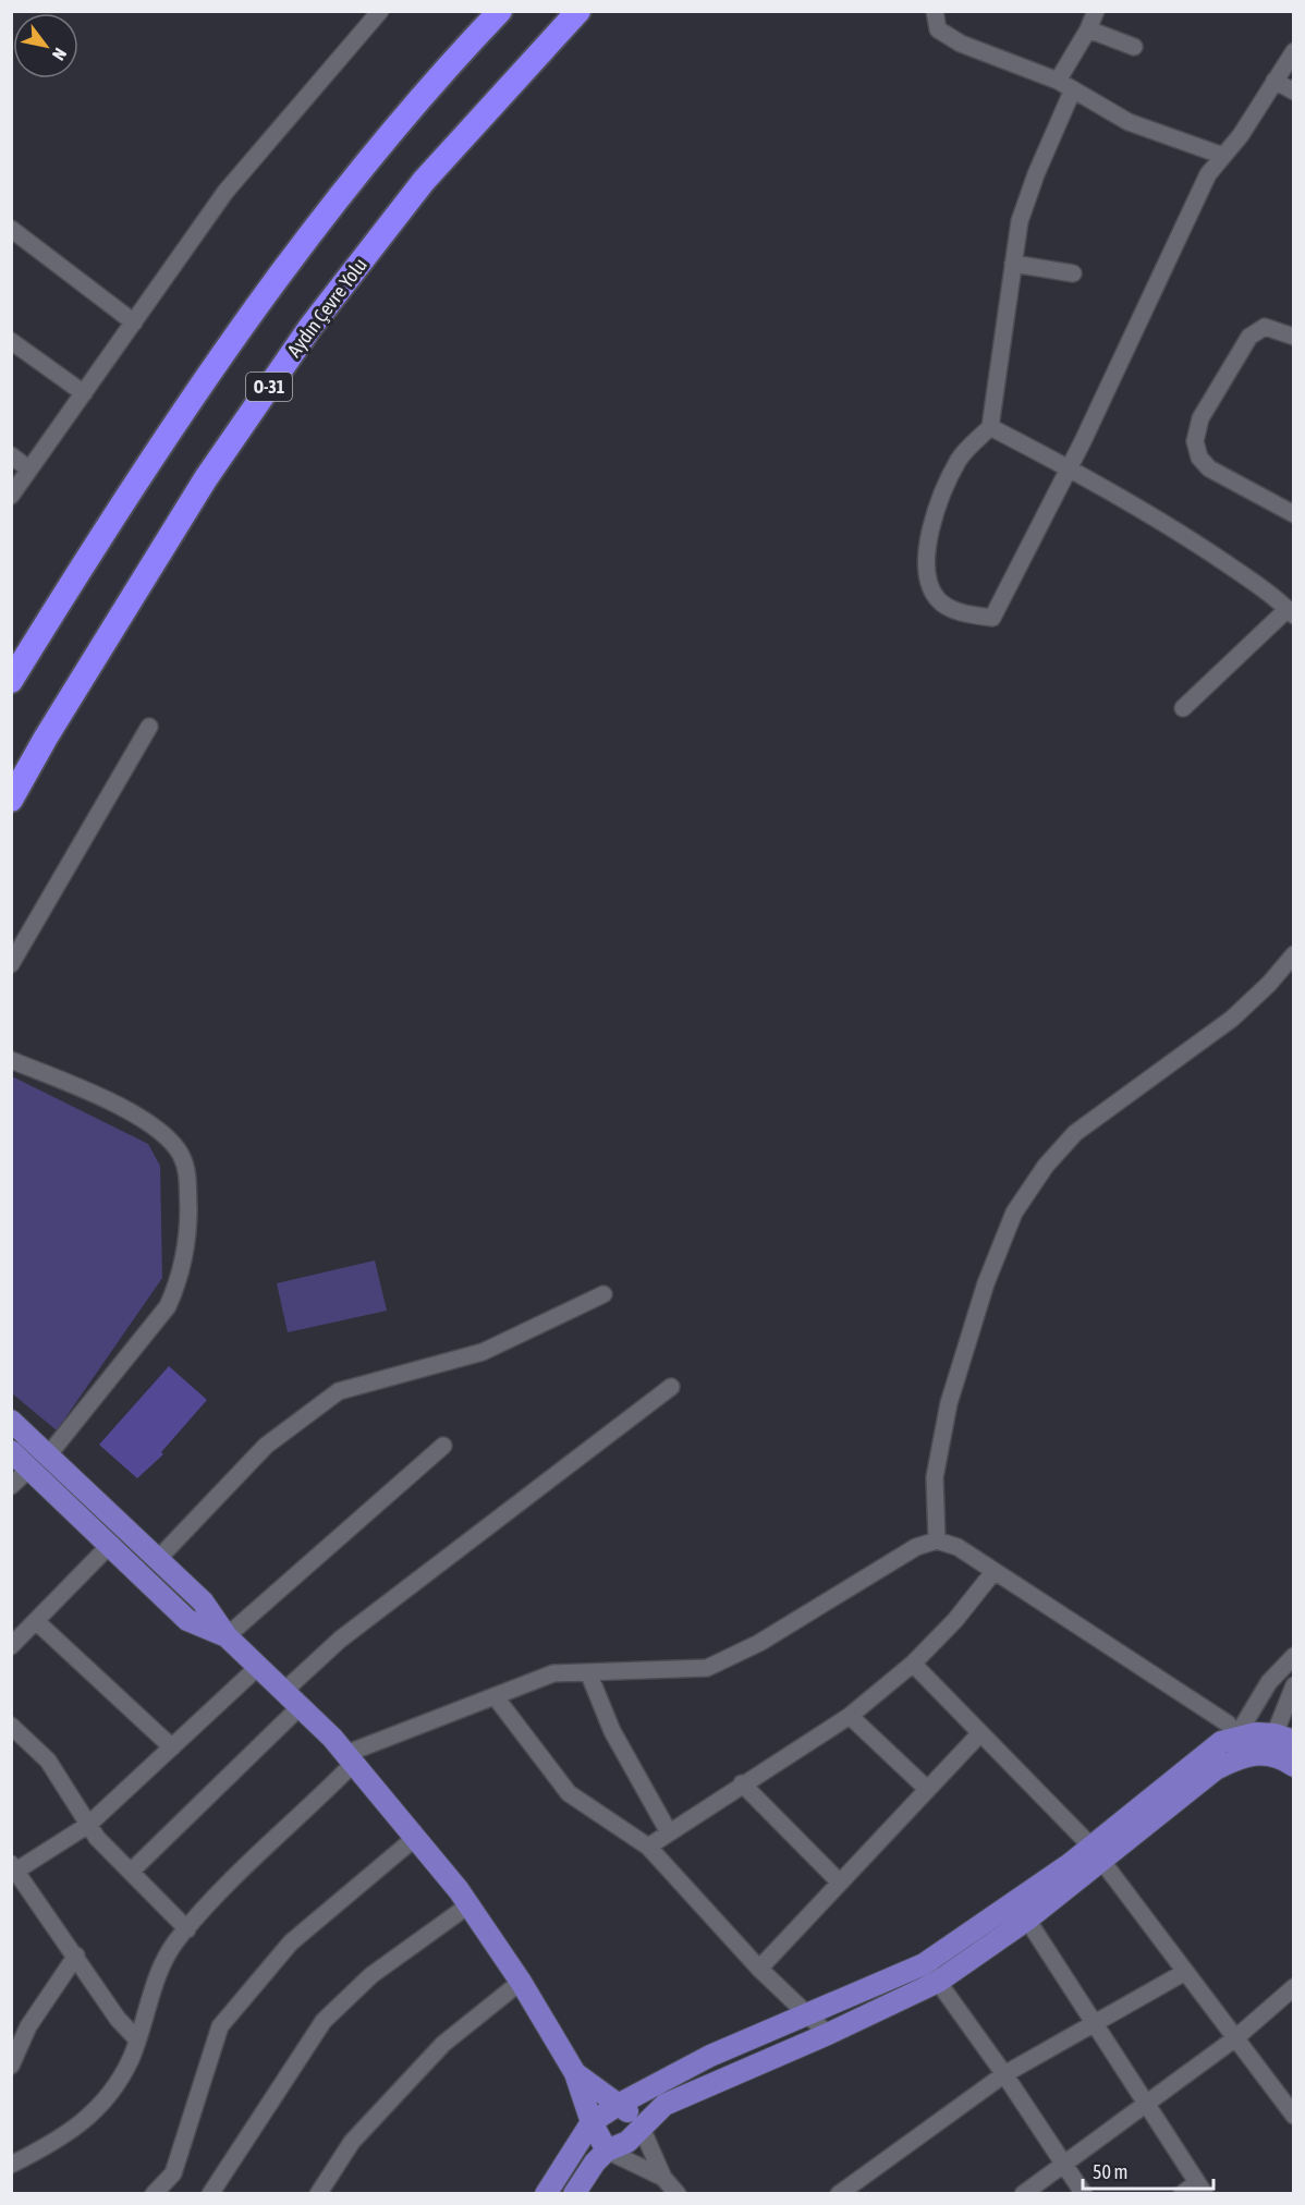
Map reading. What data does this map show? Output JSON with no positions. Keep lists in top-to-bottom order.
{
  "streets": {
    "highway": ["Aydın Çevre Yolu", "O-31"]
  },
  "scale_bar": "50 m",
  "north": "bottom right"
}
